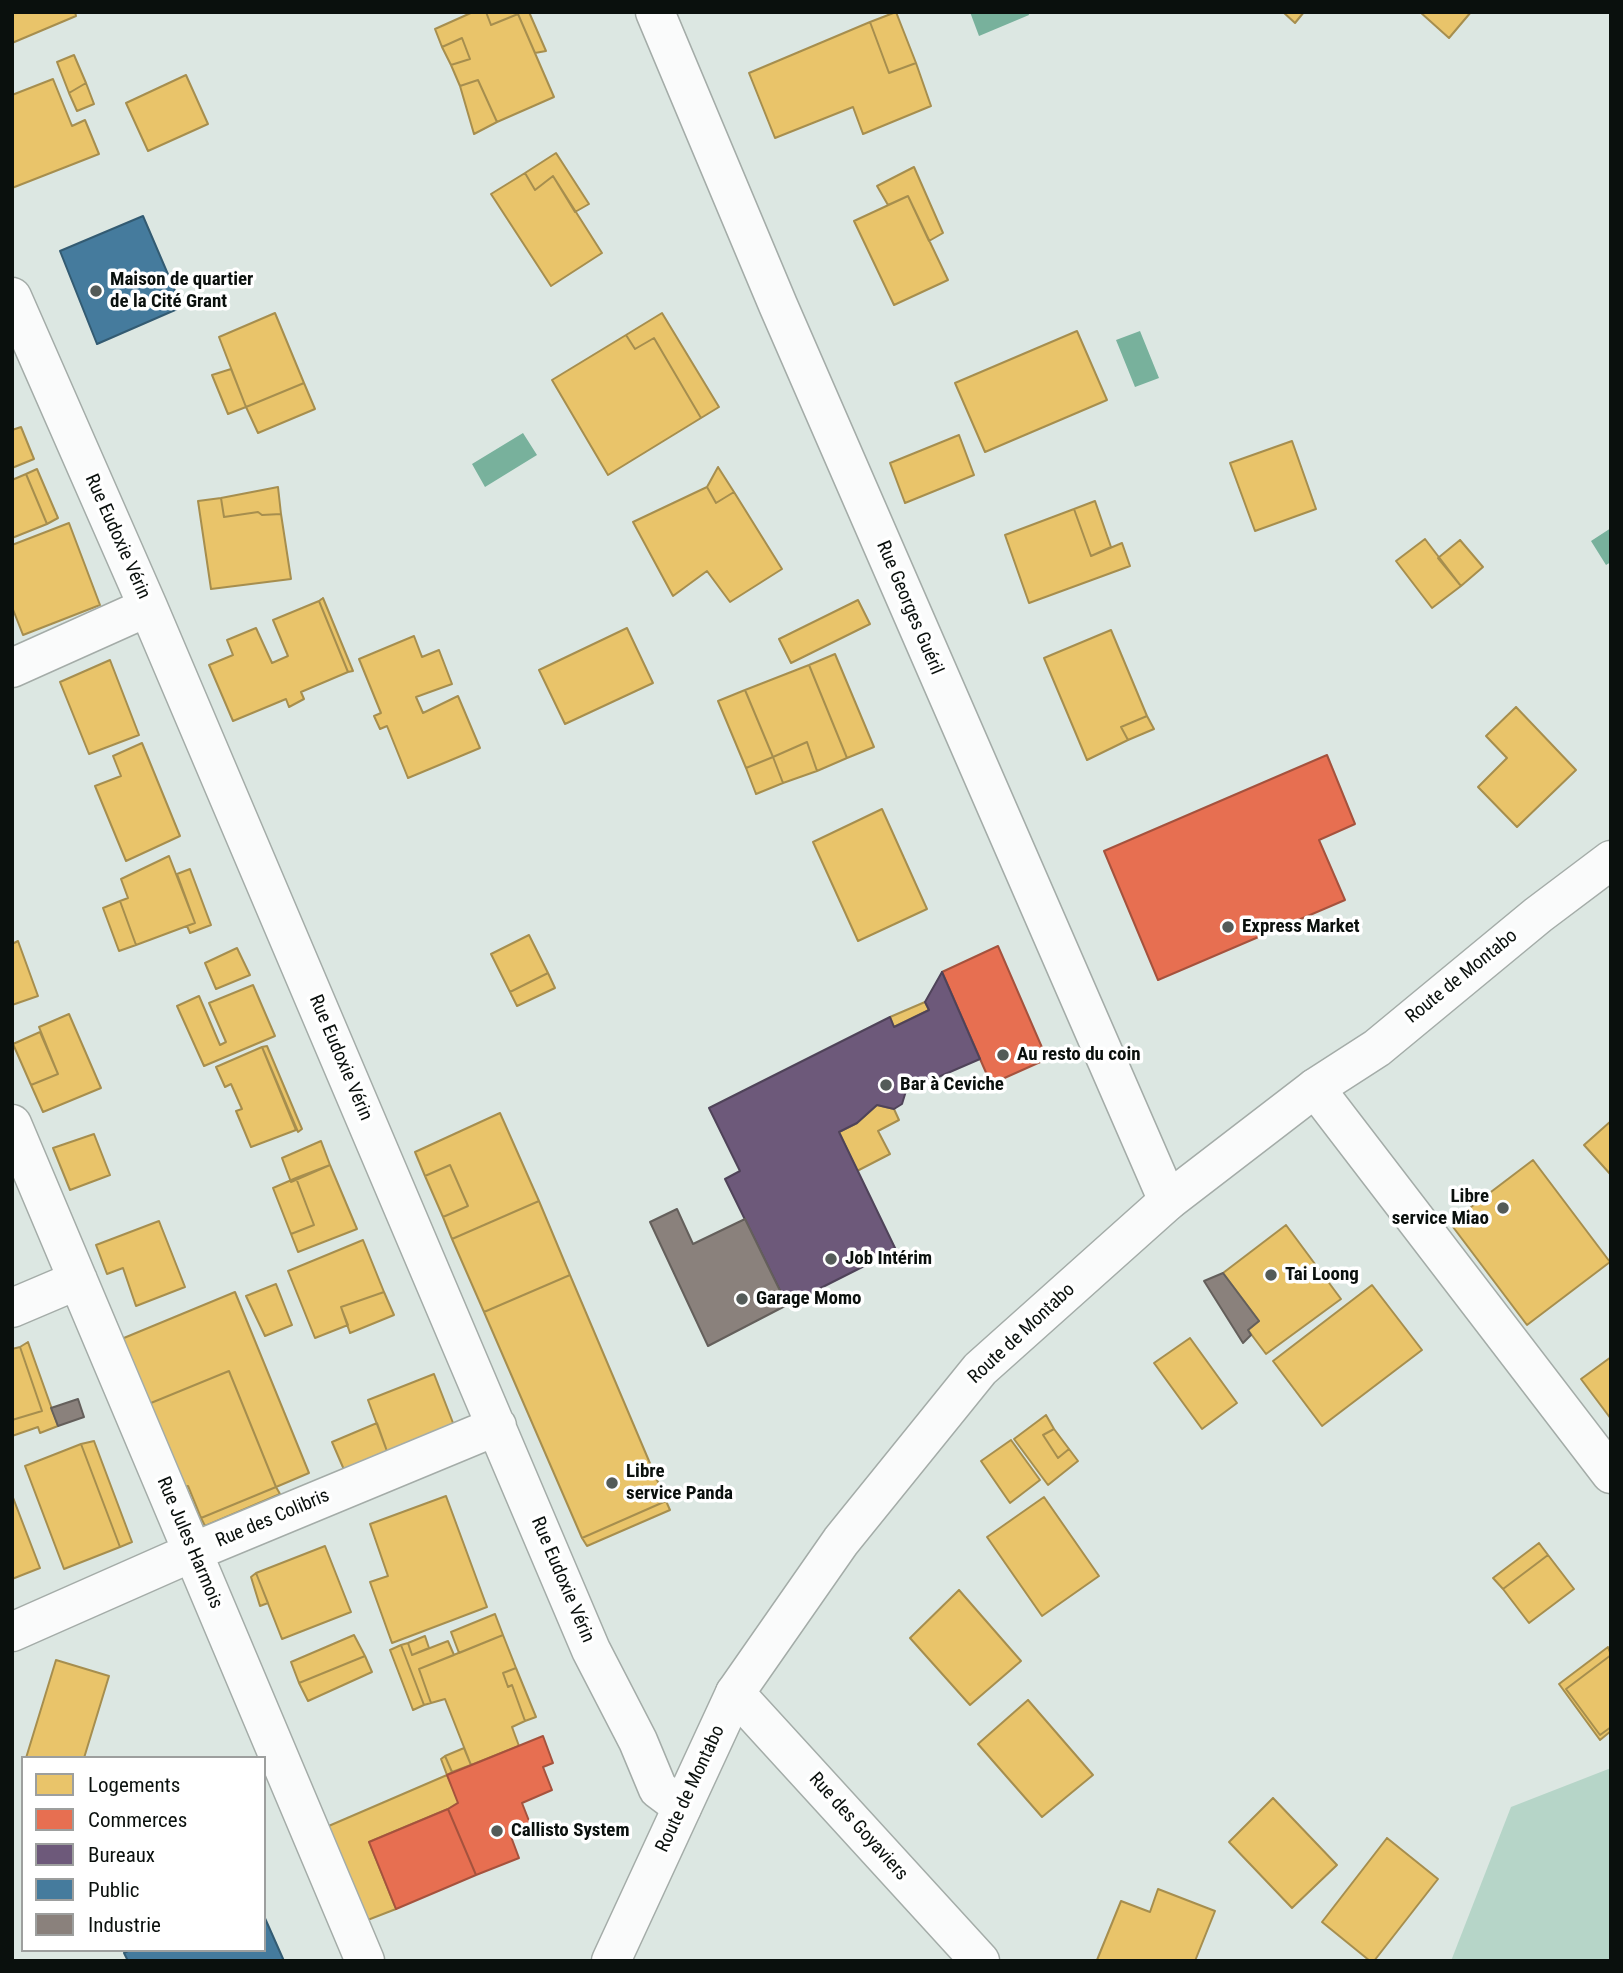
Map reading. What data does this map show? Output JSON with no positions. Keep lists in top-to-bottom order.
{
  "streets": {
    "street": [
      "Rue Eudoxie Vérin",
      "Rue Georges Guéril",
      "Route de Montabo",
      "Rue des Colibris",
      "Rue Jules Harmois",
      "Rue des Goyaviers"
    ]
  },
  "crossings": [
    ["Rue Eudoxie Vérin", "Route de Montabo"],
    ["Rue Eudoxie Vérin", "Rue des Colibris"],
    ["Rue Georges Guéril", "Route de Montabo"],
    ["Route de Montabo", "Rue des Goyaviers"],
    ["Rue des Colibris", "Rue Jules Harmois"]
  ],
  "places": [
    "Maison de quartier de la Cité Grant",
    "Express Market",
    "Au resto du coin",
    "Bar à Ceviche",
    "Libre service Miao",
    "Job Intérim",
    "Tai Loong",
    "Garage Momo",
    "Libre service Panda",
    "Callisto System"
  ],
  "legend": [
    "Logements",
    "Commerces",
    "Bureaux",
    "Public",
    "Industrie"
  ]
}
